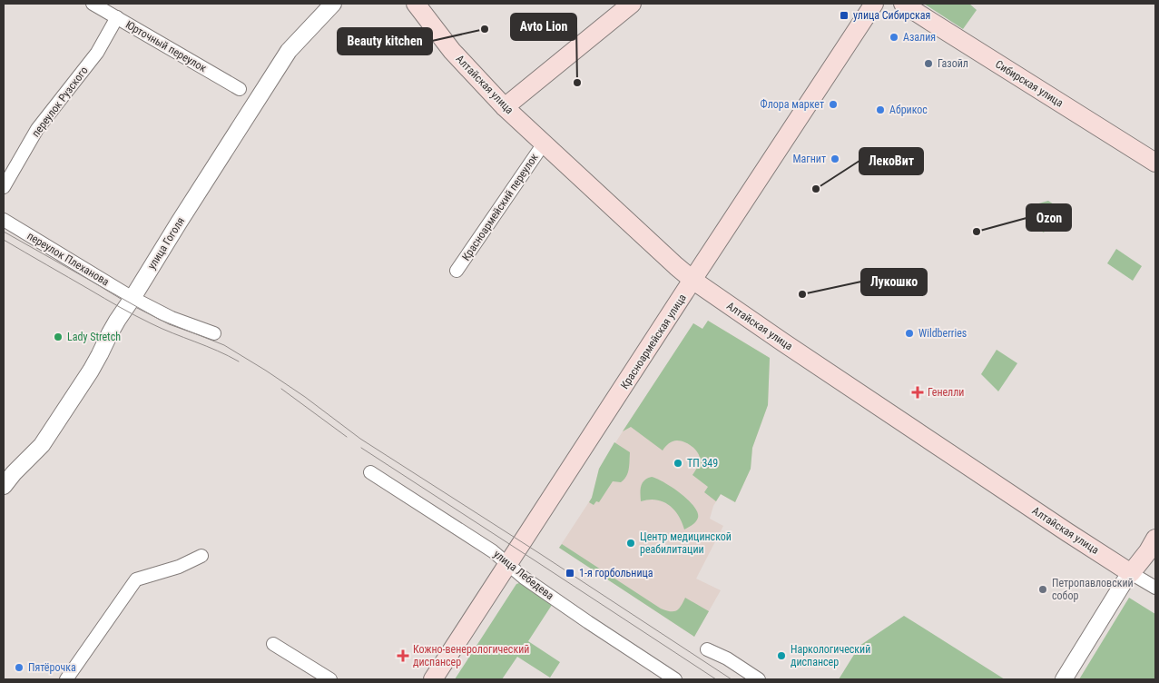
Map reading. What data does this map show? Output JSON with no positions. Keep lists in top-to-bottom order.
{
  "streets": {
    "main road": ["Сибирская улица", "Алтайская улица", "Красноармейская улица"],
    "street": [
      "Юрточный переулок",
      "переулок Рузского",
      "Красноармейский переулок",
      "улица Гоголя",
      "переулок Плеханова",
      "улица Лебедева"
    ]
  },
  "crossings": [
    ["Юрточный переулок", "переулок Рузского"],
    ["Алтайская улица", "Красноармейский переулок"],
    ["Алтайская улица", "Красноармейская улица"],
    ["улица Гоголя", "переулок Плеханова"],
    ["Красноармейская улица", "улица Лебедева"]
  ],
  "places": {
    "transit": ["улица Сибирская", "1-я горбольница"],
    "other": [
      "Beauty kitchen",
      "Азалия",
      "Газойл",
      "Avto Lion",
      "Флора маркет",
      "Абрикос",
      "Магнит",
      "ЛекоВит",
      "Ozon",
      "Лукошко",
      "Wildberries",
      "Lady Stretch",
      "ТП 349",
      "Центр медицинской реабилитации",
      "Петропавловский собор",
      "Наркологический диспансер",
      "Пятёрочка"
    ],
    "health": ["Генелли", "Кожно-венерологический диспансер"]
  }
}
